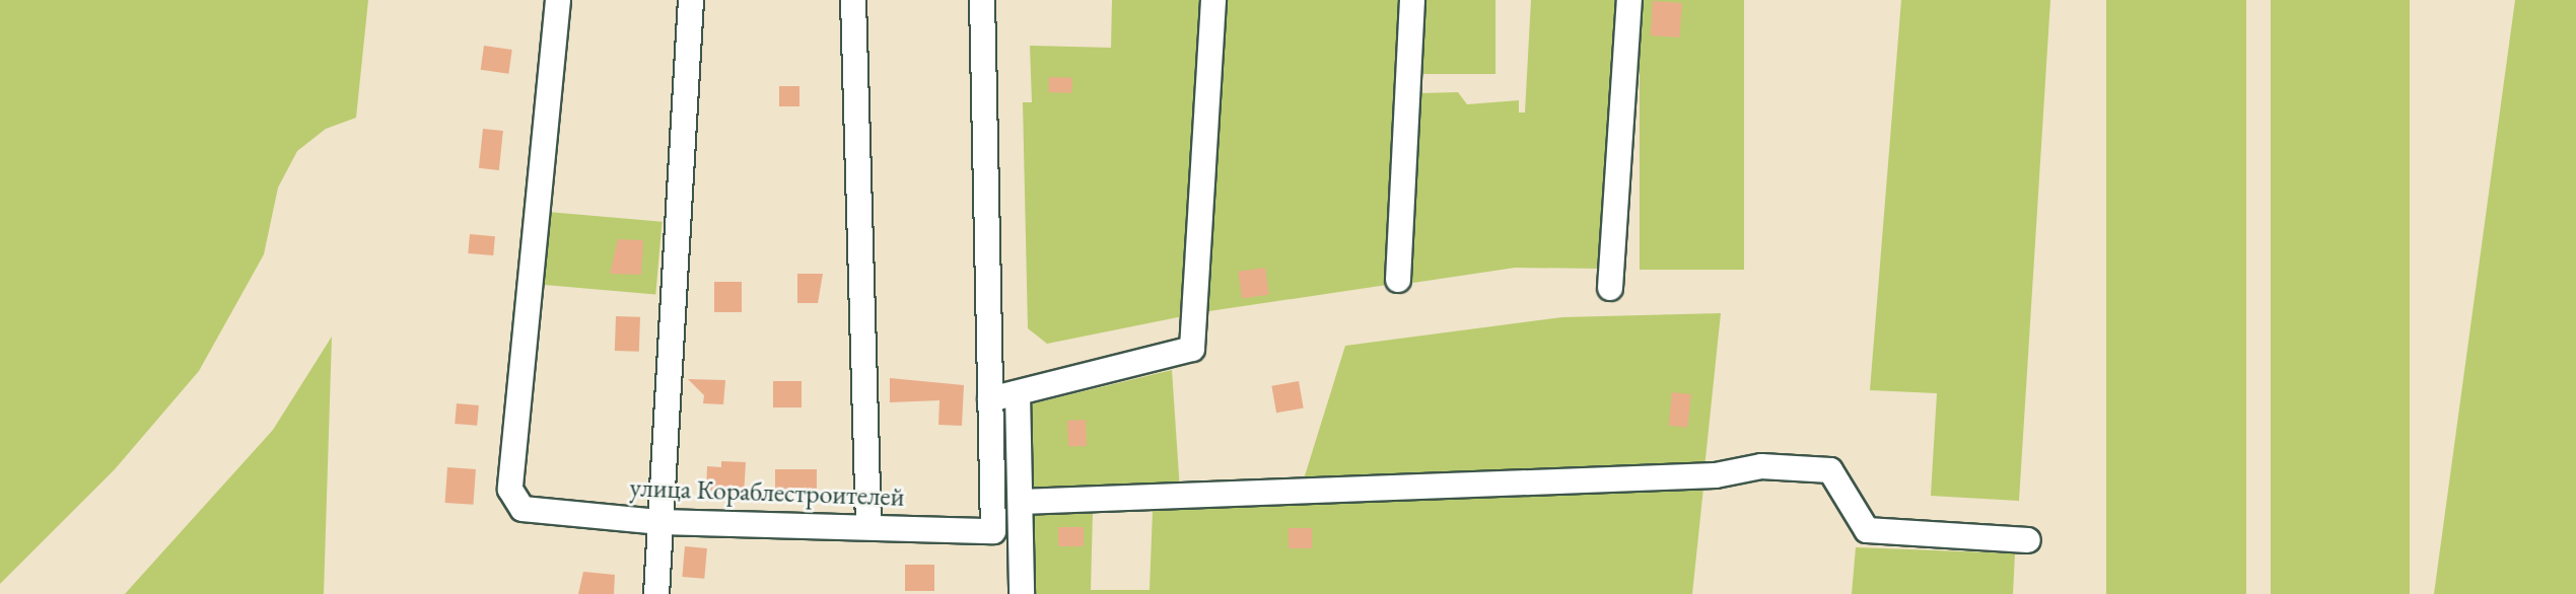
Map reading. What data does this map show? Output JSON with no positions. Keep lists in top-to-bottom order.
{
  "streets": {
    "street": ["улица Кораблестроителей"]
  }
}
